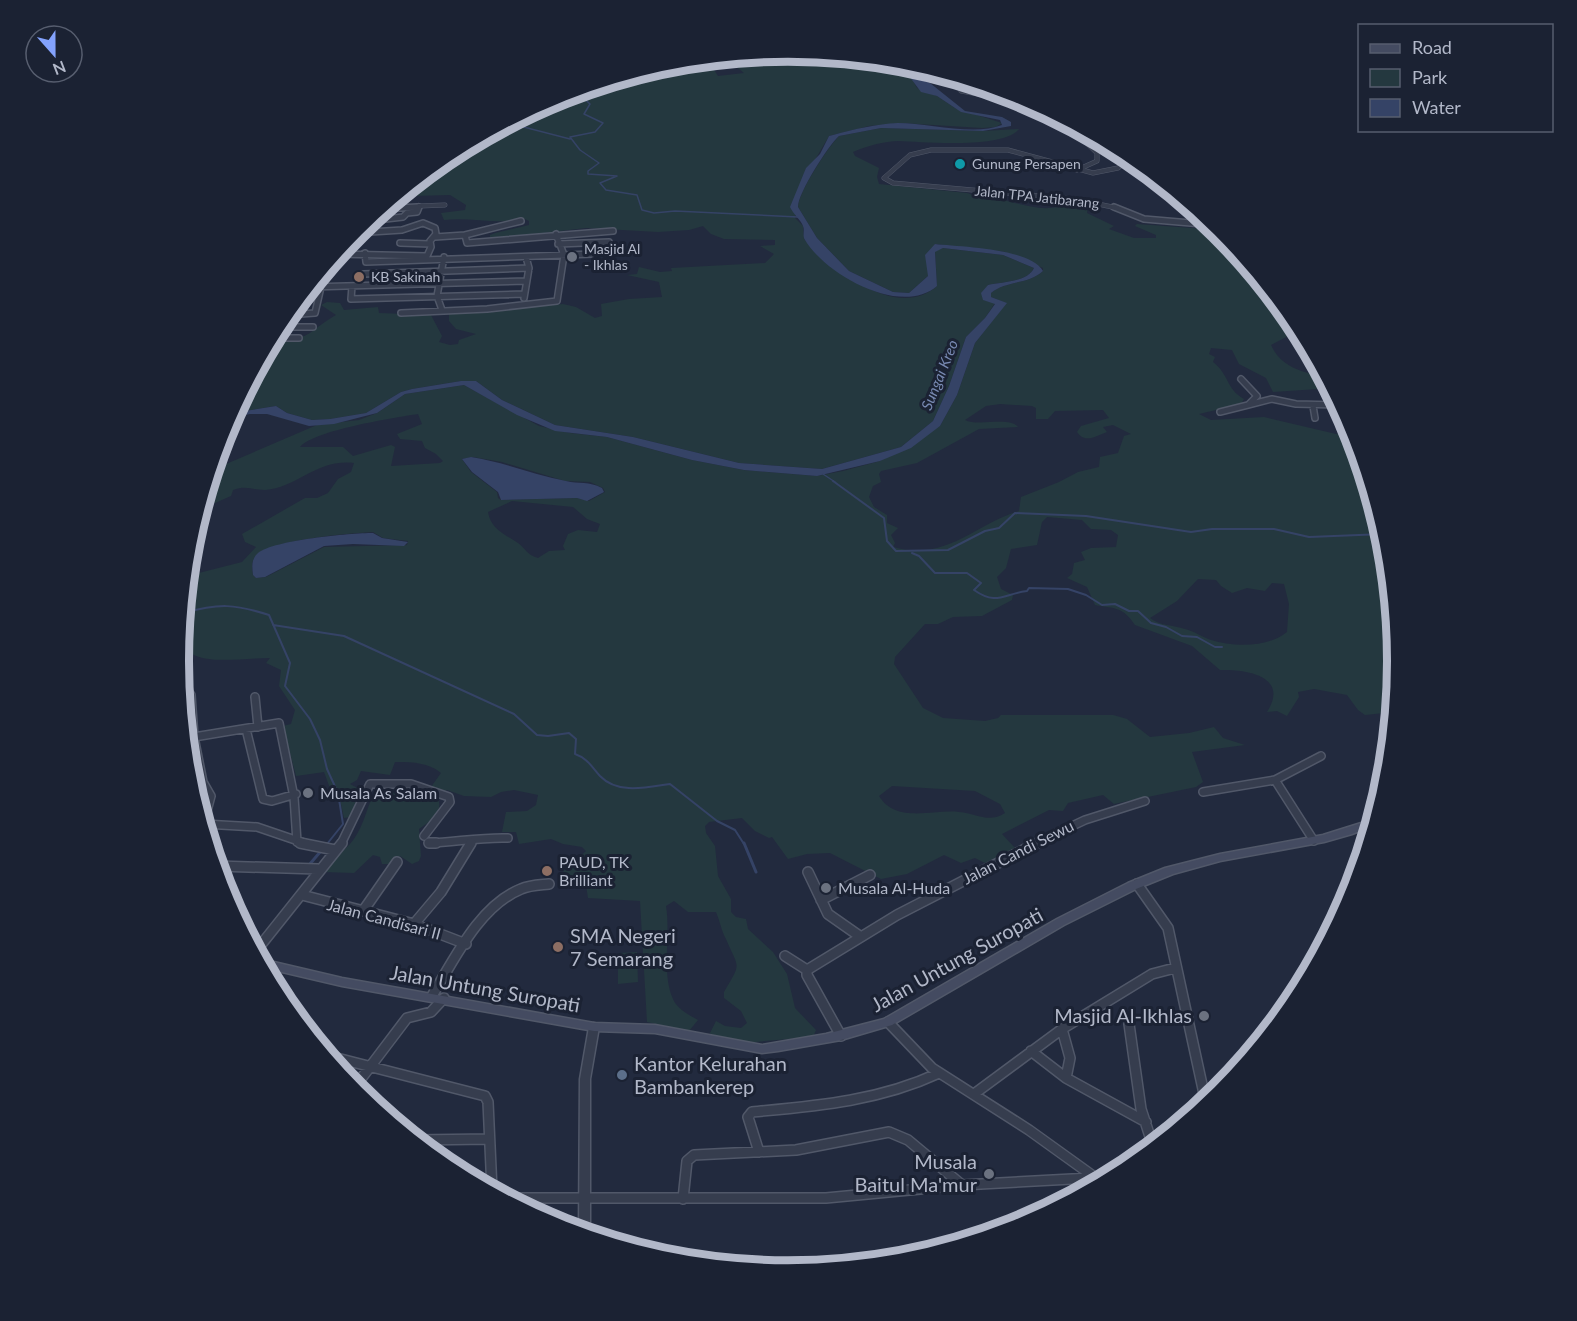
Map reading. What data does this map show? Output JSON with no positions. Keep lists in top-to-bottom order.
{
  "streets": {
    "main road": ["Jalan Untung Suropati"],
    "street": ["Jalan TPA Jatibarang", "Jalan Candi Sewu", "Jalan Candisari II"]
  },
  "water": ["Sungai Kreo"],
  "places": [
    "Gunung Persapen",
    "Masjid Al - Ikhlas",
    "KB Sakinah",
    "Musala As Salam",
    "PAUD, TK Brilliant",
    "Musala Al-Huda",
    "SMA Negeri 7 Semarang",
    "Masjid Al-Ikhlas",
    "Kantor Kelurahan Bambankerep",
    "Musala Baitul Ma'mur"
  ],
  "legend": ["Road", "Park", "Water"],
  "north": "bottom"
}
